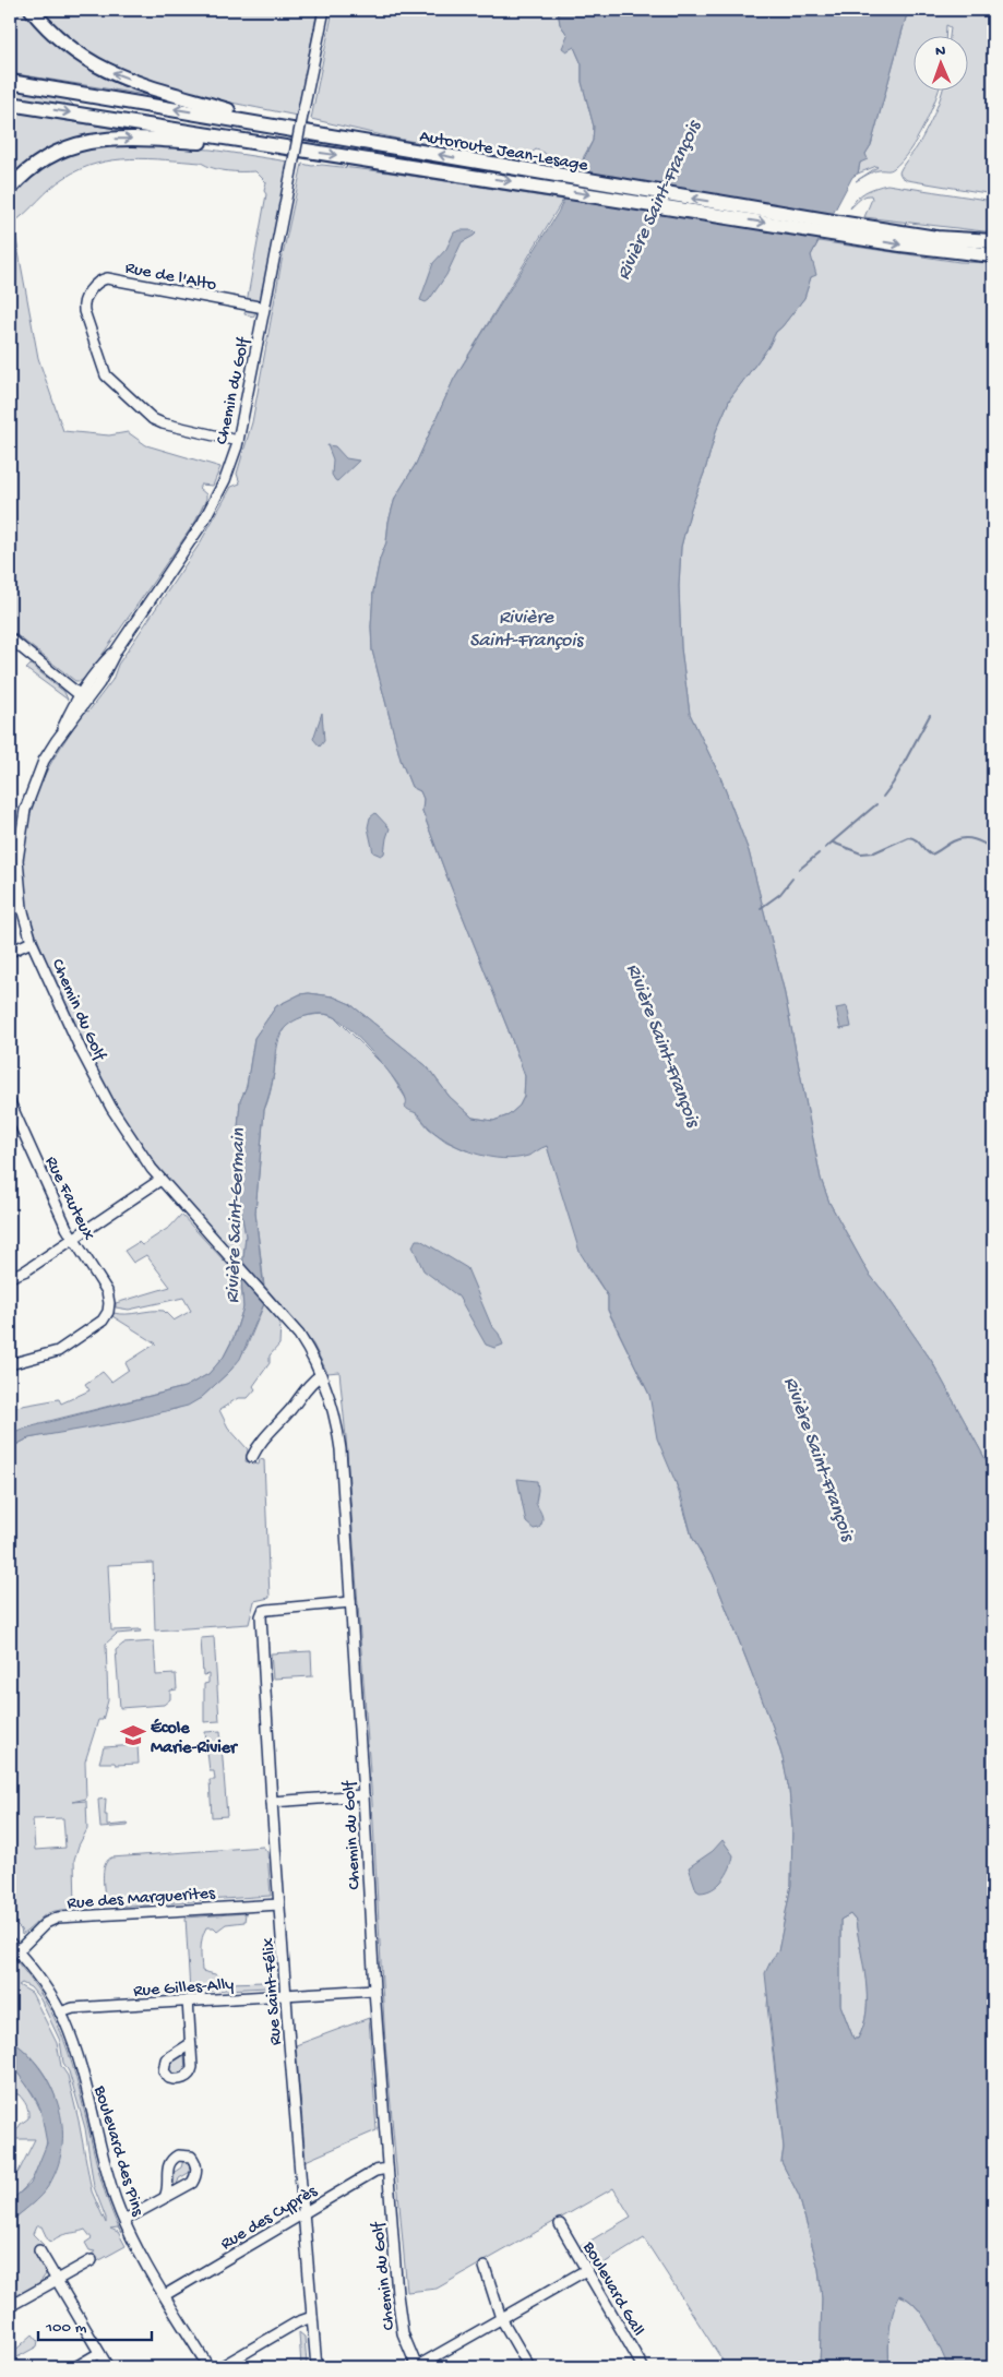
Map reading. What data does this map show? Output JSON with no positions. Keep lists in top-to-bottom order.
{
  "streets": {
    "highway": ["Autoroute Jean-Lesage"],
    "street": [
      "Rue de l'Alto",
      "Chemin du Golf",
      "Rue Fauteux",
      "Rue des Marguerites",
      "Rue Gilles-Ally",
      "Rue Saint-Félix",
      "Boulevard des Pins",
      "Rue des Cyprès",
      "Boulevard Gall"
    ]
  },
  "crossings": [
    ["Rue de l'Alto", "Chemin du Golf"],
    ["Chemin du Golf", "Rue Gilles-Ally"],
    ["Chemin du Golf", "Rue Saint-Félix"],
    ["Chemin du Golf", "Rue des Cyprès"],
    ["Rue des Marguerites", "Rue Saint-Félix"],
    ["Rue des Marguerites", "Boulevard des Pins"],
    ["Rue Gilles-Ally", "Rue Saint-Félix"],
    ["Rue Gilles-Ally", "Boulevard des Pins"],
    ["Rue Saint-Félix", "Rue des Cyprès"],
    ["Boulevard des Pins", "Rue des Cyprès"]
  ],
  "water": ["Rivière Saint-François", "Rivière Saint-Germain"],
  "places": {
    "school or university": ["École Marie-Rivier"]
  },
  "scale_bar": "100 m",
  "north": "top"
}
